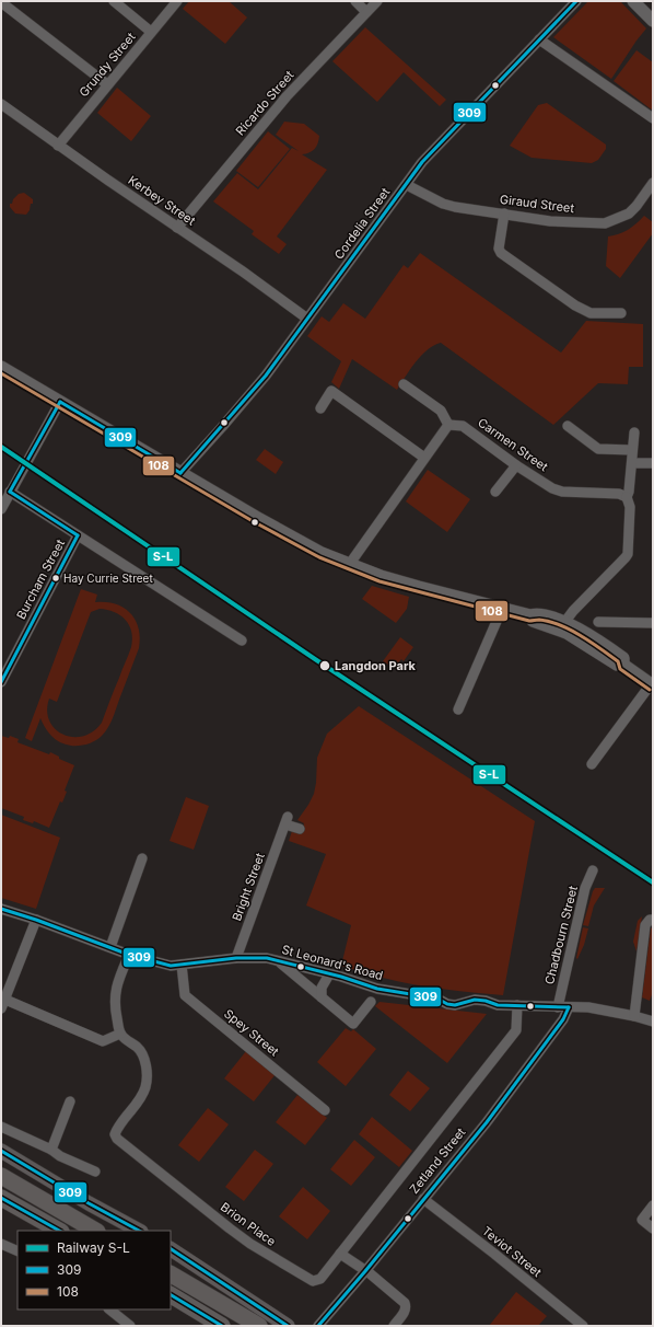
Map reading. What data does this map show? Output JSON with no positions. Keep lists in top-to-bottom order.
{
  "streets": {
    "street": [
      "Grundy Street",
      "Ricardo Street",
      "Kerbey Street",
      "Giraud Street",
      "Cordelia Street",
      "Carmen Street",
      "Burcham Street",
      "Bright Street",
      "Chadbourn Street",
      "St Leonard's Road",
      "Spey Street",
      "Zetland Street",
      "Brion Place",
      "Teviot Street"
    ]
  },
  "crossings": [
    ["Grundy Street", "Kerbey Street"],
    ["Ricardo Street", "Kerbey Street"],
    ["Kerbey Street", "Cordelia Street"],
    ["Giraud Street", "Cordelia Street"],
    ["Bright Street", "St Leonard's Road"],
    ["Chadbourn Street", "St Leonard's Road"],
    ["Chadbourn Street", "Zetland Street"],
    ["St Leonard's Road", "Spey Street"],
    ["St Leonard's Road", "Zetland Street"],
    ["Zetland Street", "Brion Place"],
    ["Zetland Street", "Teviot Street"]
  ],
  "places": ["Hay Currie Street", "Langdon Park"],
  "lines": ["transit line 309", "transit line 108", "rail line S-L"],
  "legend": ["Railway S-L", "309", "108"]
}
